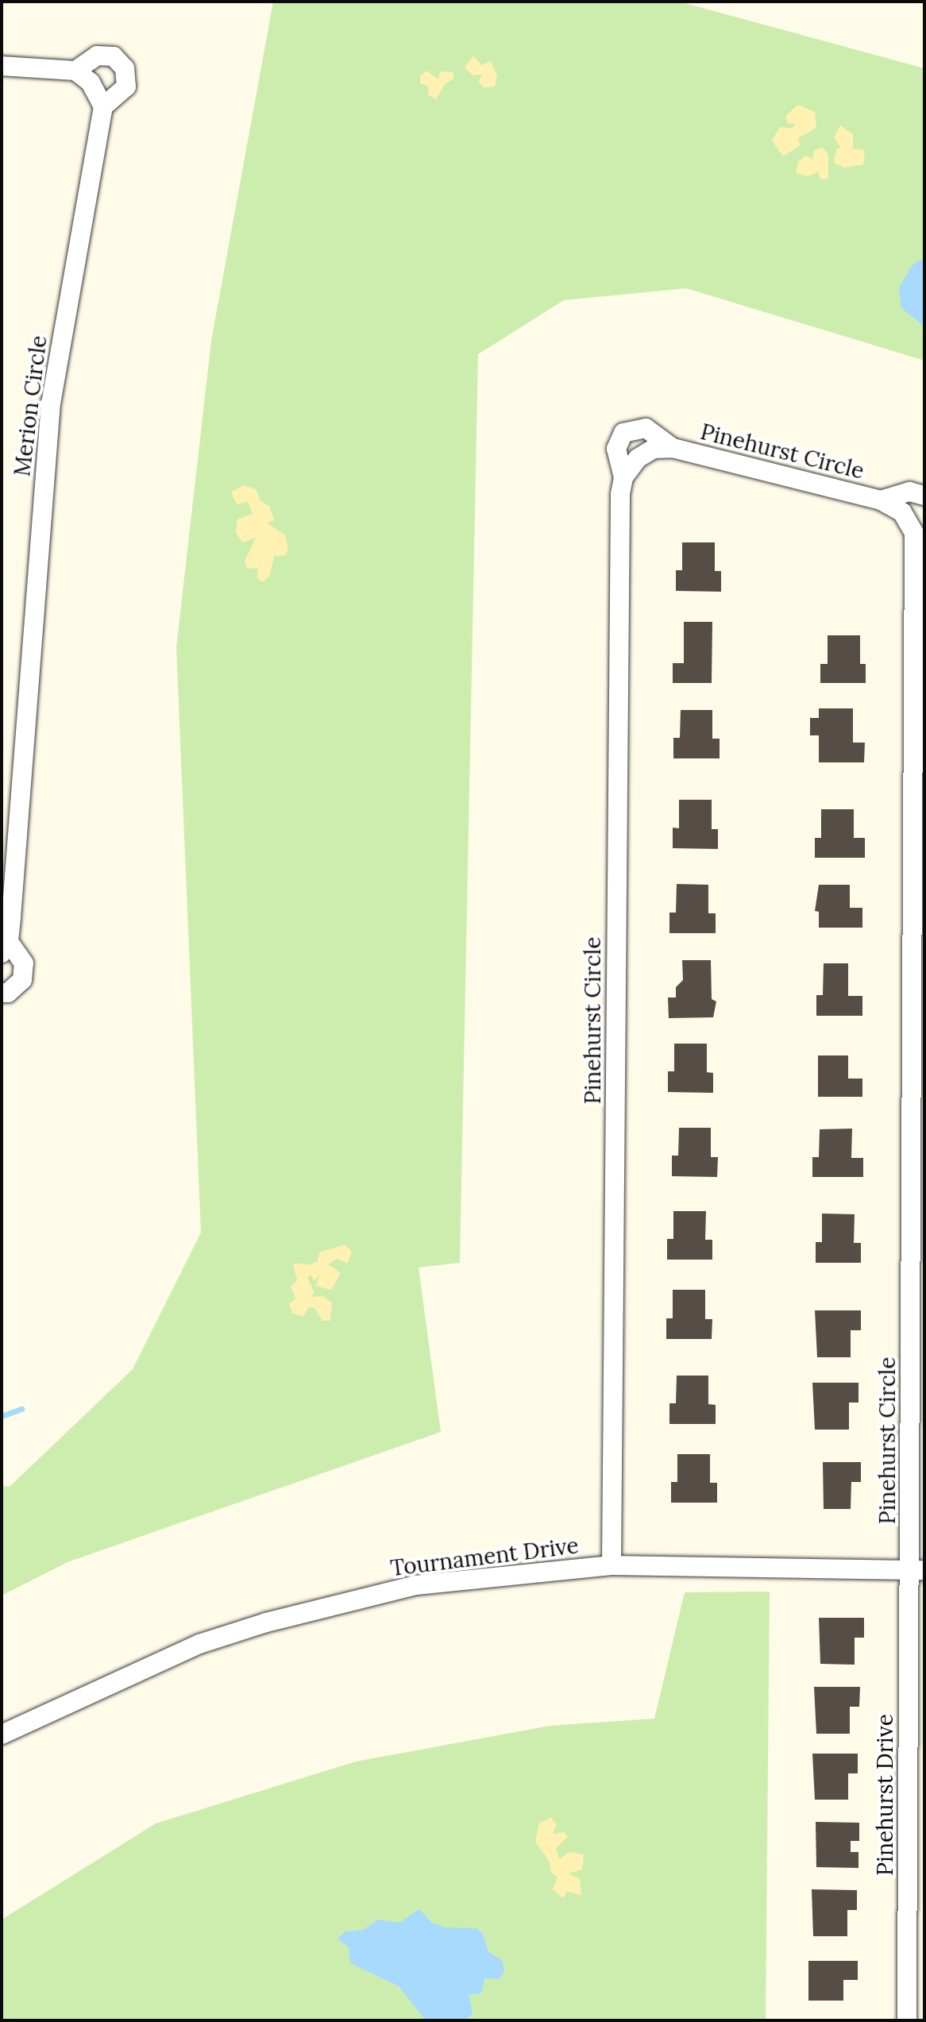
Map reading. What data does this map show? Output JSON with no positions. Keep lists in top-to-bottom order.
{
  "streets": {
    "street": [
      "Merion Circle",
      "Pinehurst Circle",
      "Tournament Drive",
      "Pinehurst Drive"
    ]
  },
  "crossings": [
    ["Pinehurst Circle", "Tournament Drive"],
    ["Pinehurst Circle", "Pinehurst Drive"],
    ["Tournament Drive", "Pinehurst Drive"]
  ]
}
